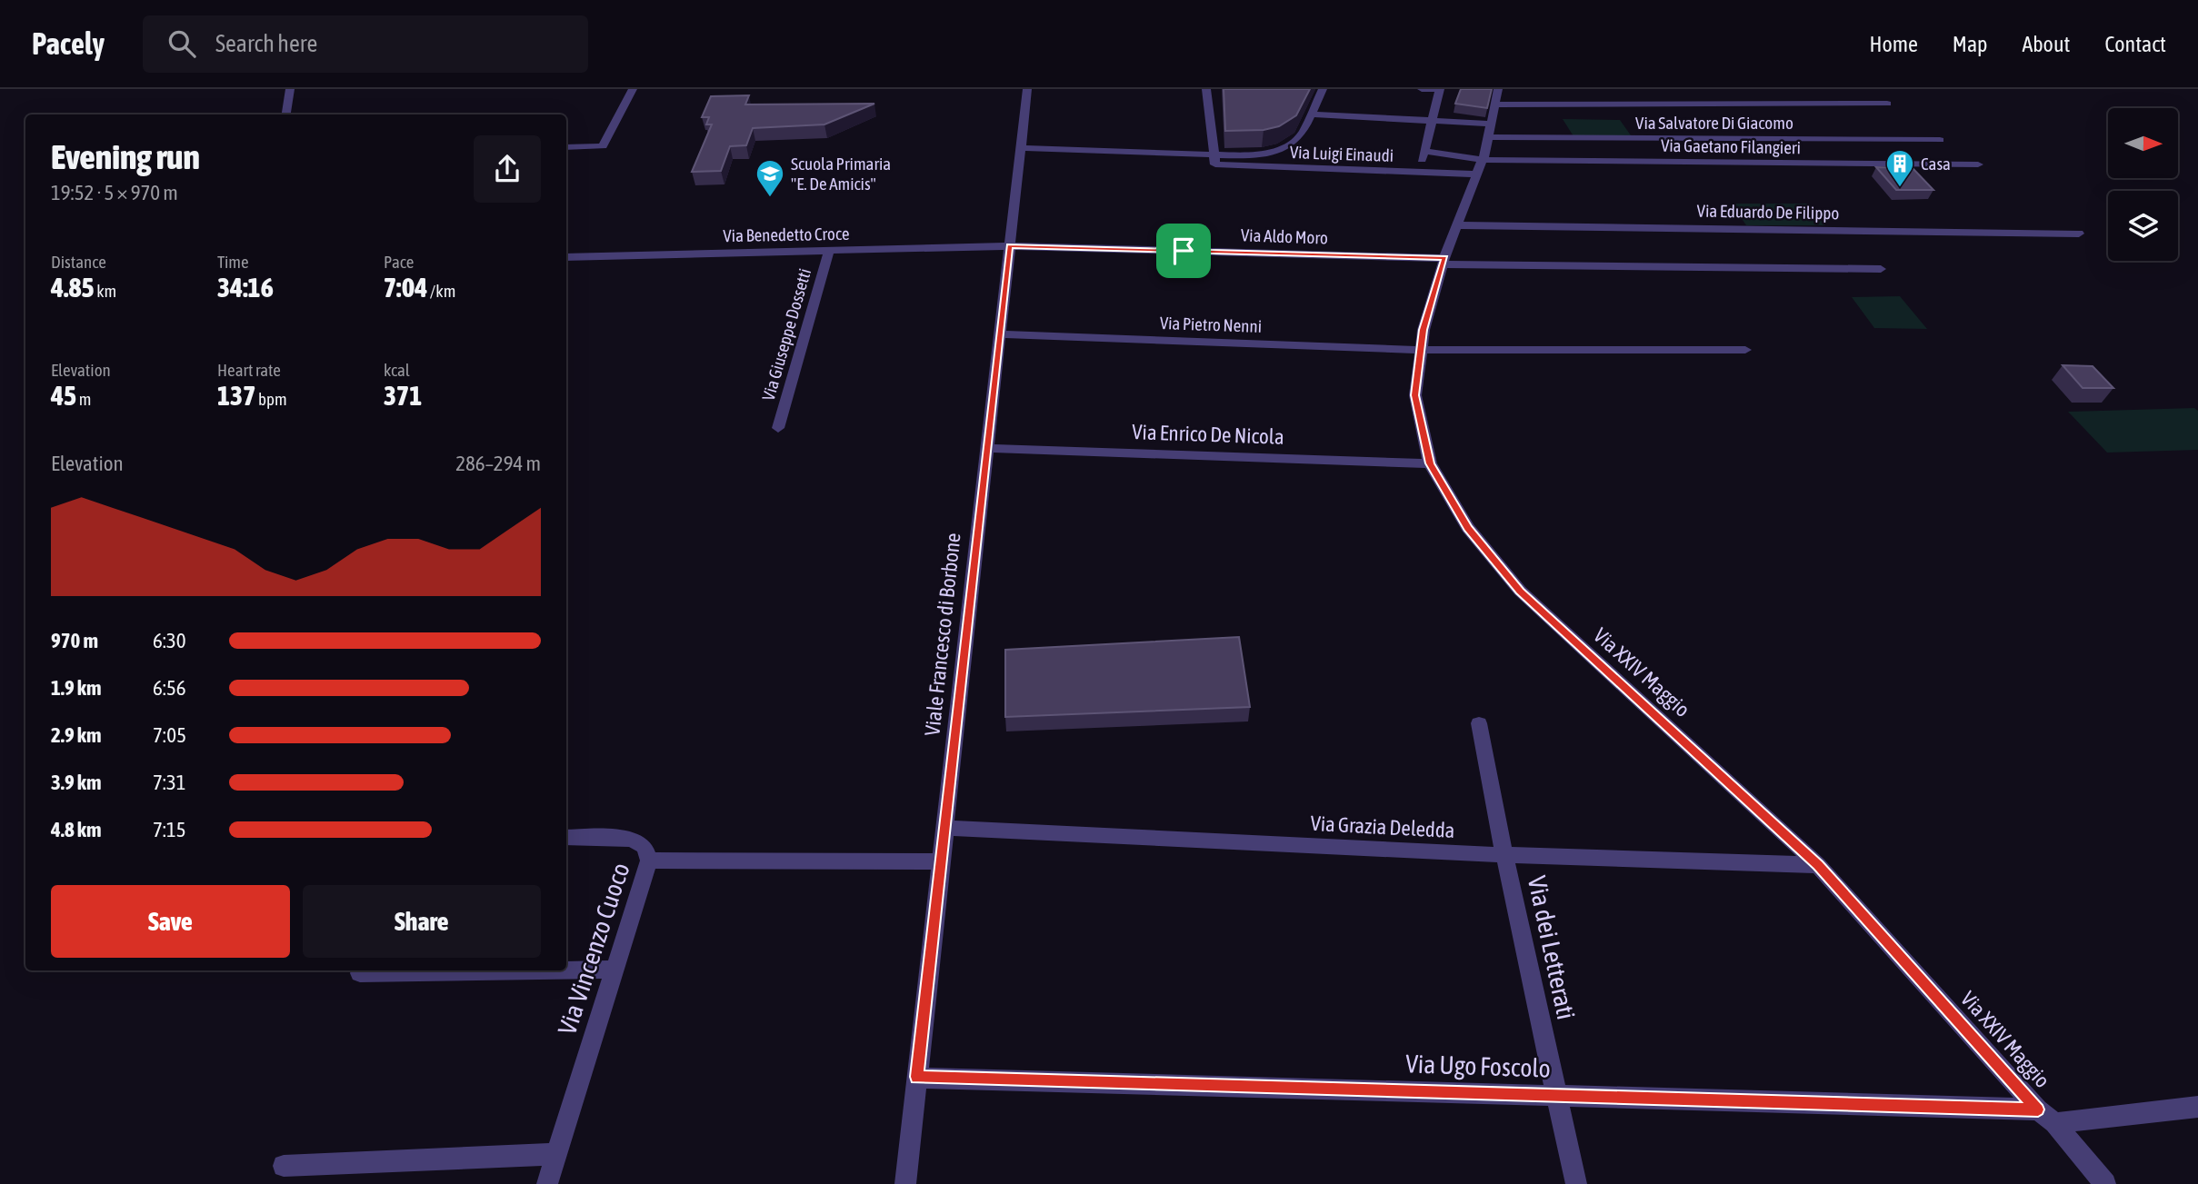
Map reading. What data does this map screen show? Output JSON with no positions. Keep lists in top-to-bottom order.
{
  "streets": {
    "street": [
      "Via Salvatore Di Giacomo",
      "Via Gaetano Filangieri",
      "Via Luigi Einaudi",
      "Via Eduardo De Filippo",
      "Via Benedetto Croce",
      "Via Aldo Moro",
      "Via Pietro Nenni",
      "Via Giuseppe Dossetti",
      "Via Enrico De Nicola",
      "Viale Francesco di Borbone",
      "Via XXIV Maggio",
      "Via Grazia Deledda",
      "Via dei Letterati",
      "Via Vincenzo Cuoco",
      "Via Ugo Foscolo"
    ]
  },
  "crossings": [
    ["Via Salvatore Di Giacomo", "Via XXIV Maggio"],
    ["Via Gaetano Filangieri", "Via Luigi Einaudi"],
    ["Via Gaetano Filangieri", "Via XXIV Maggio"],
    ["Via Luigi Einaudi", "Via XXIV Maggio"],
    ["Via Eduardo De Filippo", "Via XXIV Maggio"],
    ["Via Benedetto Croce", "Via Aldo Moro"],
    ["Via Benedetto Croce", "Via Giuseppe Dossetti"],
    ["Via Benedetto Croce", "Viale Francesco di Borbone"],
    ["Via Aldo Moro", "Viale Francesco di Borbone"],
    ["Via Aldo Moro", "Via XXIV Maggio"],
    ["Via Pietro Nenni", "Viale Francesco di Borbone"],
    ["Via Pietro Nenni", "Via XXIV Maggio"],
    ["Via Enrico De Nicola", "Viale Francesco di Borbone"],
    ["Via Enrico De Nicola", "Via XXIV Maggio"],
    ["Viale Francesco di Borbone", "Via Grazia Deledda"],
    ["Viale Francesco di Borbone", "Via Vincenzo Cuoco"],
    ["Viale Francesco di Borbone", "Via Ugo Foscolo"],
    ["Via XXIV Maggio", "Via Grazia Deledda"],
    ["Via XXIV Maggio", "Via Ugo Foscolo"],
    ["Via Grazia Deledda", "Via dei Letterati"],
    ["Via dei Letterati", "Via Ugo Foscolo"]
  ],
  "places": {
    "building": ["Casa"],
    "school or university": ["Scuola Primaria \"E. De Amicis\""]
  },
  "north": "right",
  "page": {
    "header": "Pacely",
    "search": "Search here",
    "nav": [
      "Home",
      "Map",
      "About",
      "Contact"
    ],
    "heading": ["Evening run", "19:52 · 5 × 970 m"],
    "stats": [
      ["Distance", "4.85 km"],
      ["Time", "34:16"],
      ["Pace", "7:04 /km"],
      ["Elevation", "45 m"],
      ["Heart rate", "137 bpm"],
      ["kcal", "371"]
    ],
    "chart": ["Elevation", "286–294 m"],
    "list": [
      {
        "name": "970 m",
        "note": "6:30"
      },
      {
        "name": "1.9 km",
        "note": "6:56"
      },
      {
        "name": "2.9 km",
        "note": "7:05"
      },
      {
        "name": "3.9 km",
        "note": "7:31"
      },
      {
        "name": "4.8 km",
        "note": "7:15"
      }
    ],
    "buttons": ["Save", "Share"]
  }
}
